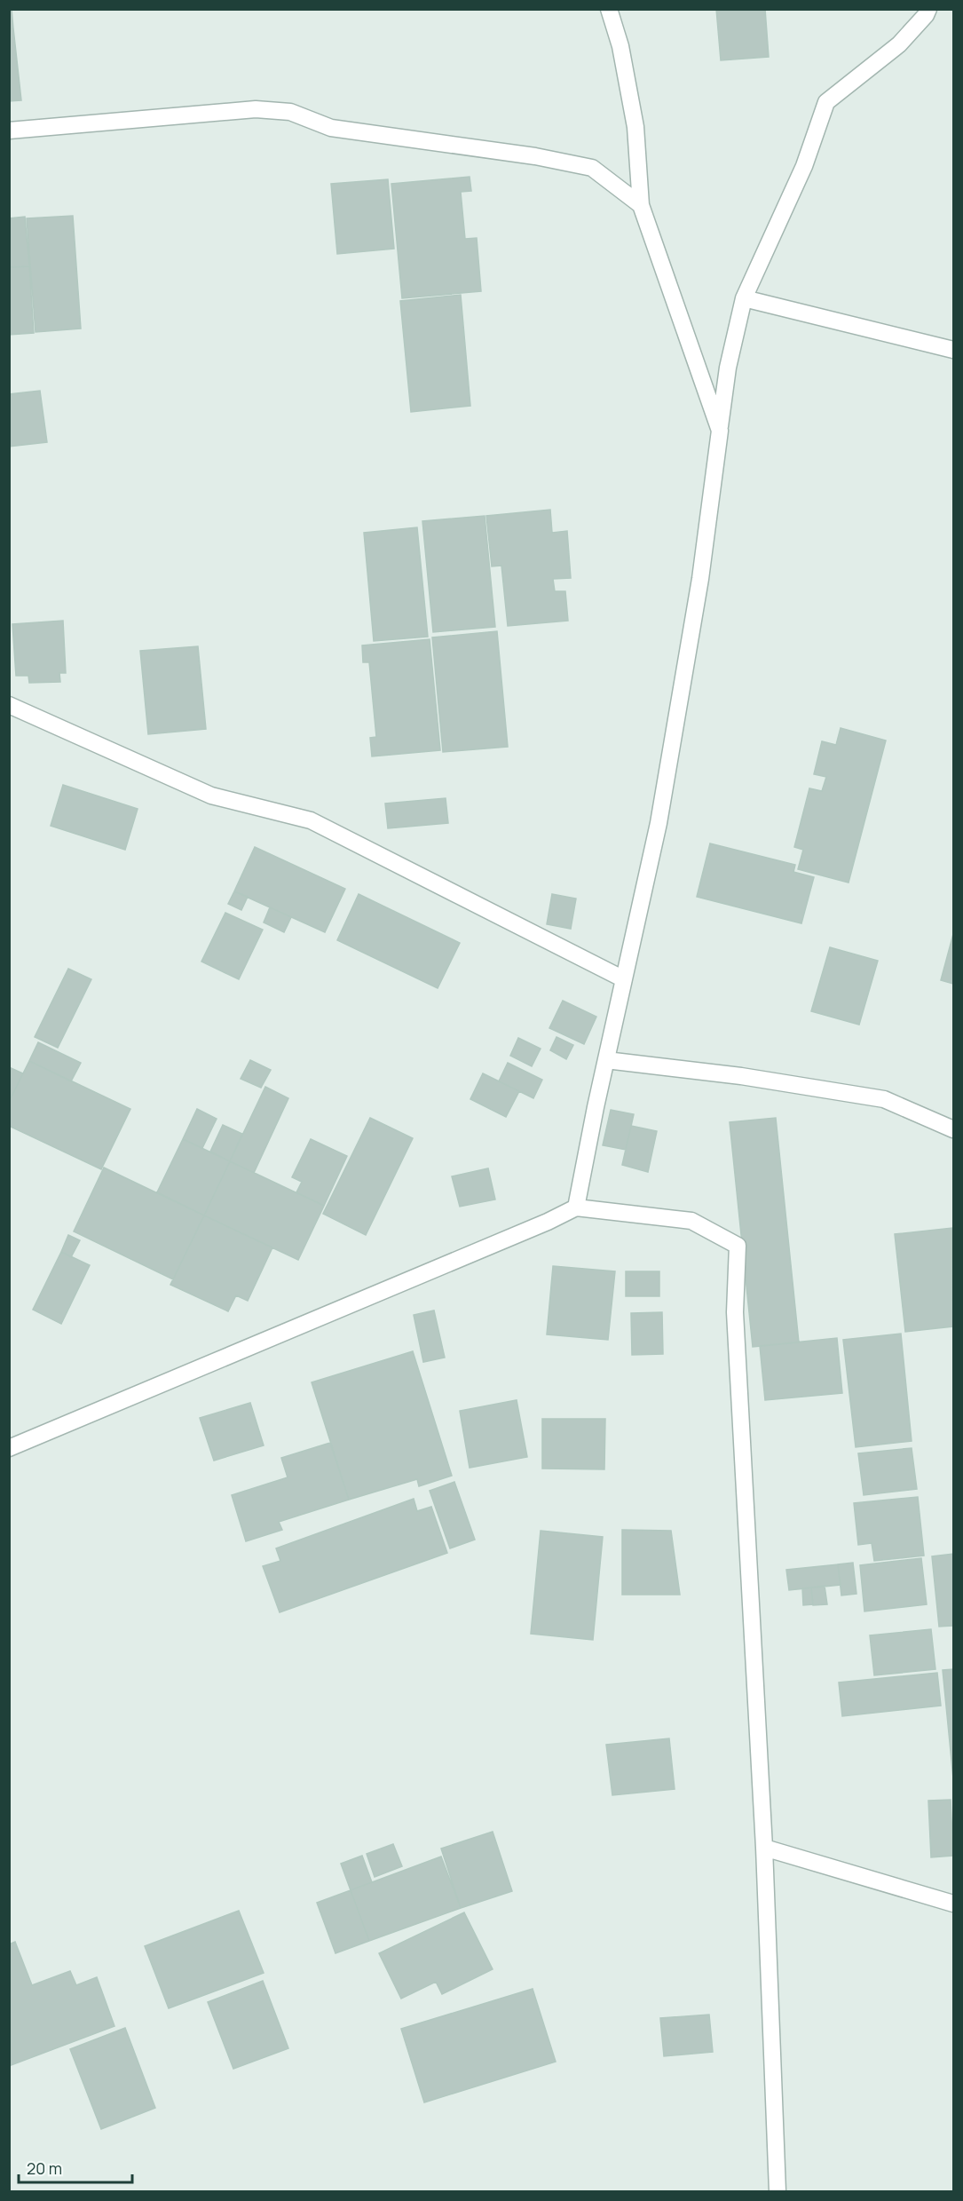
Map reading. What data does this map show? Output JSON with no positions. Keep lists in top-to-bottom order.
{
  "scale_bar": "20 m"
}
